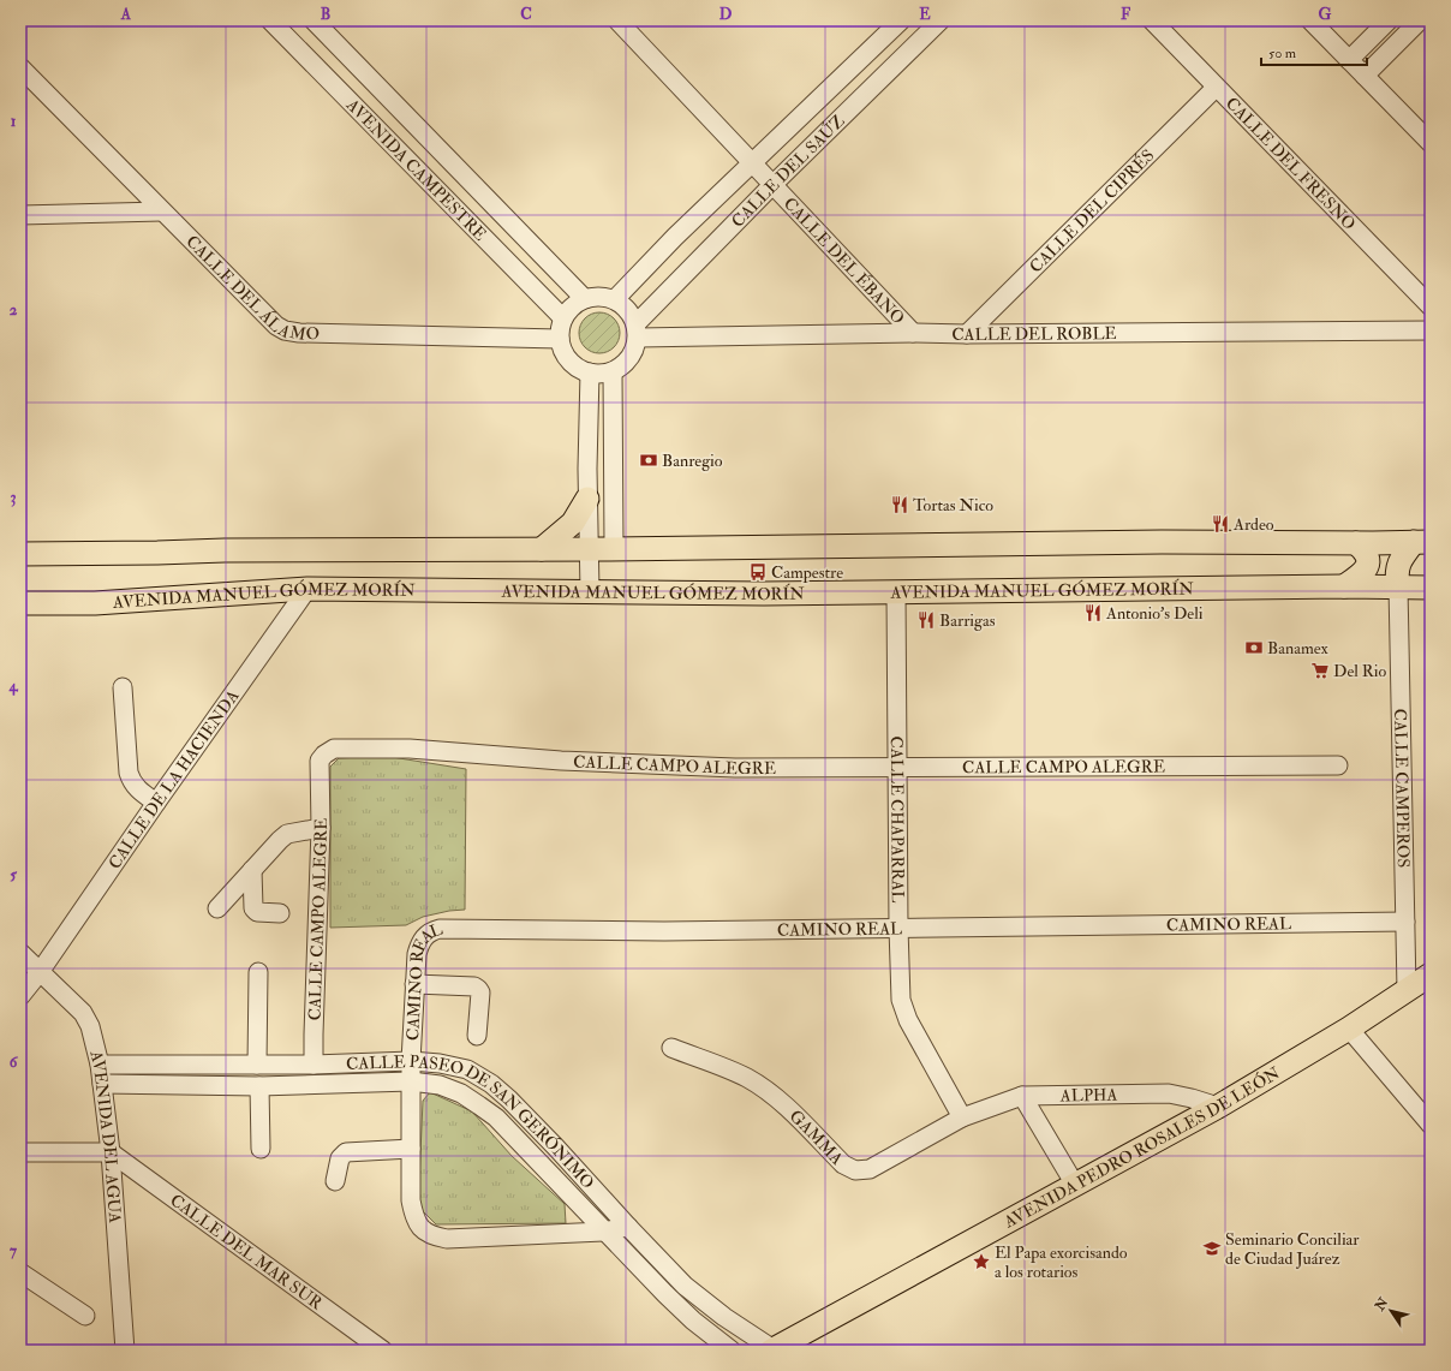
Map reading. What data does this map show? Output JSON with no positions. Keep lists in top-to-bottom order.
{
  "streets": {
    "main road": ["AVENIDA MANUEL GÓMEZ MORÍN", "AVENIDA PEDRO ROSALES DE LEÓN"],
    "street": [
      "CALLE DEL FRESNO",
      "AVENIDA CAMPESTRE",
      "CALLE DEL SAÚZ",
      "CALLE DEL CIPRÉS",
      "CALLE DEL ÉBANO",
      "CALLE DEL ÁLAMO",
      "CALLE DEL ROBLE",
      "CALLE CAMPO ALEGRE",
      "CALLE DE LA HACIENDA",
      "CALLE CAMPEROS",
      "CALLE CHAPARRAL",
      "CAMINO REAL",
      "ALPHA",
      "CALLE PASEO DE SAN GERÓNIMO",
      "AVENIDA DEL AGUA",
      "GAMMA",
      "CALLE DEL MAR SUR"
    ]
  },
  "crossings": [
    ["CALLE DEL FRESNO", "CALLE DEL CIPRÉS"],
    ["AVENIDA CAMPESTRE", "CALLE DEL SAÚZ"],
    ["AVENIDA CAMPESTRE", "CALLE DEL ÁLAMO"],
    ["AVENIDA CAMPESTRE", "CALLE DEL ROBLE"],
    ["CALLE DEL SAÚZ", "CALLE DEL ÉBANO"],
    ["CALLE DEL SAÚZ", "CALLE DEL ÁLAMO"],
    ["CALLE DEL SAÚZ", "CALLE DEL ROBLE"],
    ["CALLE DEL CIPRÉS", "CALLE DEL ROBLE"],
    ["CALLE DEL ÉBANO", "CALLE DEL ROBLE"],
    ["CALLE DEL ÁLAMO", "CALLE DEL ROBLE"],
    ["AVENIDA MANUEL GÓMEZ MORÍN", "CALLE DE LA HACIENDA"],
    ["AVENIDA MANUEL GÓMEZ MORÍN", "CALLE CAMPEROS"],
    ["AVENIDA MANUEL GÓMEZ MORÍN", "CALLE CHAPARRAL"],
    ["CALLE CAMPO ALEGRE", "CALLE CHAPARRAL"],
    ["CALLE CAMPO ALEGRE", "CALLE PASEO DE SAN GERÓNIMO"],
    ["CALLE DE LA HACIENDA", "AVENIDA DEL AGUA"],
    ["CALLE CAMPEROS", "CAMINO REAL"],
    ["CALLE CAMPEROS", "AVENIDA PEDRO ROSALES DE LEÓN"],
    ["CALLE CHAPARRAL", "CAMINO REAL"],
    ["CALLE CHAPARRAL", "ALPHA"],
    ["CALLE CHAPARRAL", "GAMMA"],
    ["CAMINO REAL", "CALLE PASEO DE SAN GERÓNIMO"],
    ["ALPHA", "GAMMA"],
    ["ALPHA", "AVENIDA PEDRO ROSALES DE LEÓN"],
    ["CALLE PASEO DE SAN GERÓNIMO", "AVENIDA DEL AGUA"],
    ["CALLE PASEO DE SAN GERÓNIMO", "AVENIDA PEDRO ROSALES DE LEÓN"],
    ["AVENIDA DEL AGUA", "CALLE DEL MAR SUR"]
  ],
  "places": {
    "bank": ["Banregio", "Banamex"],
    "restaurant": [
      "Tortas Nico",
      "Ardeo",
      "Antonio's Deli",
      "Barrigas"
    ],
    "bus stop": ["Campestre"],
    "supermarket": ["Del Rio"],
    "school or university": ["Seminario Conciliar de Ciudad Juárez"],
    "place": ["El Papa exorcisando a los rotarios"]
  },
  "scale_bar": "50 m",
  "north": "top left",
  "grid": {
    "columns": [
      "A",
      "B",
      "C",
      "D",
      "E",
      "F",
      "G"
    ],
    "rows": [
      "1",
      "2",
      "3",
      "4",
      "5",
      "6",
      "7"
    ]
  }
}
